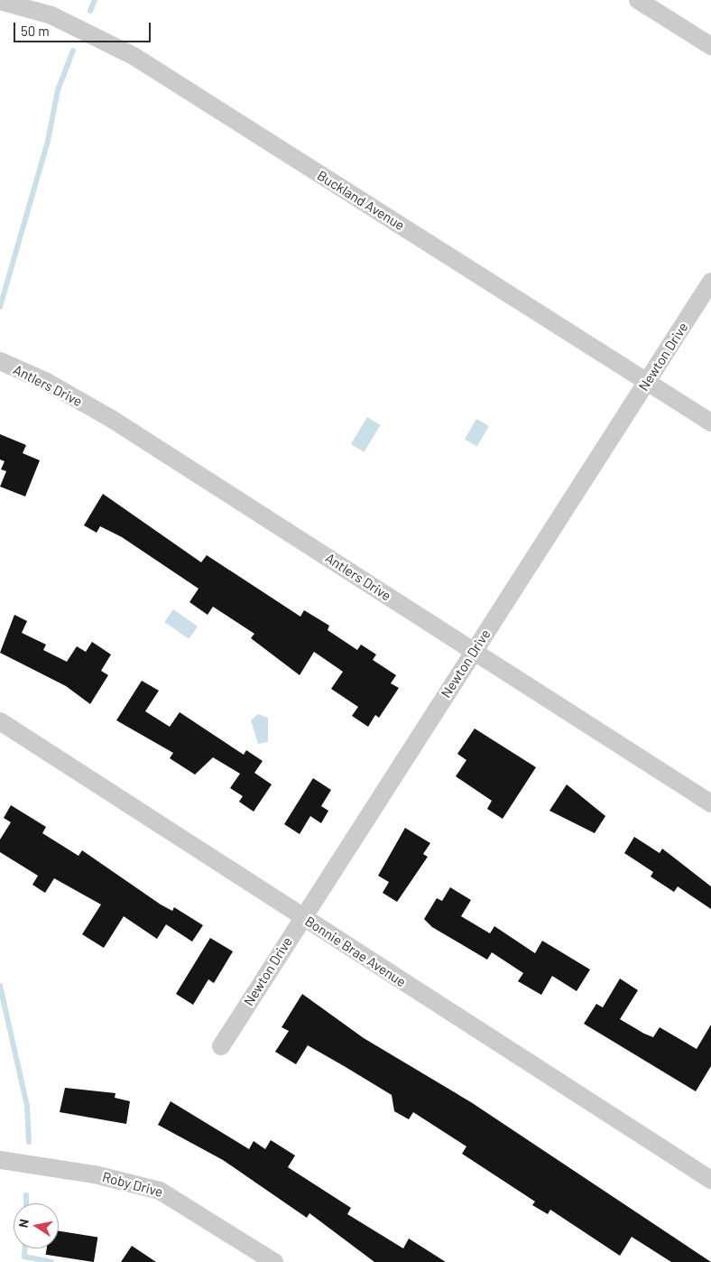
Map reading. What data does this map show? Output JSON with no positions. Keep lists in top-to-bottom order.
{
  "streets": {
    "street": [
      "Buckland Avenue",
      "Newton Drive",
      "Antlers Drive",
      "Bonnie Brae Avenue",
      "Roby Drive"
    ]
  },
  "crossings": [
    ["Buckland Avenue", "Newton Drive"],
    ["Newton Drive", "Antlers Drive"],
    ["Newton Drive", "Bonnie Brae Avenue"]
  ],
  "scale_bar": "50 m",
  "north": "left"
}
